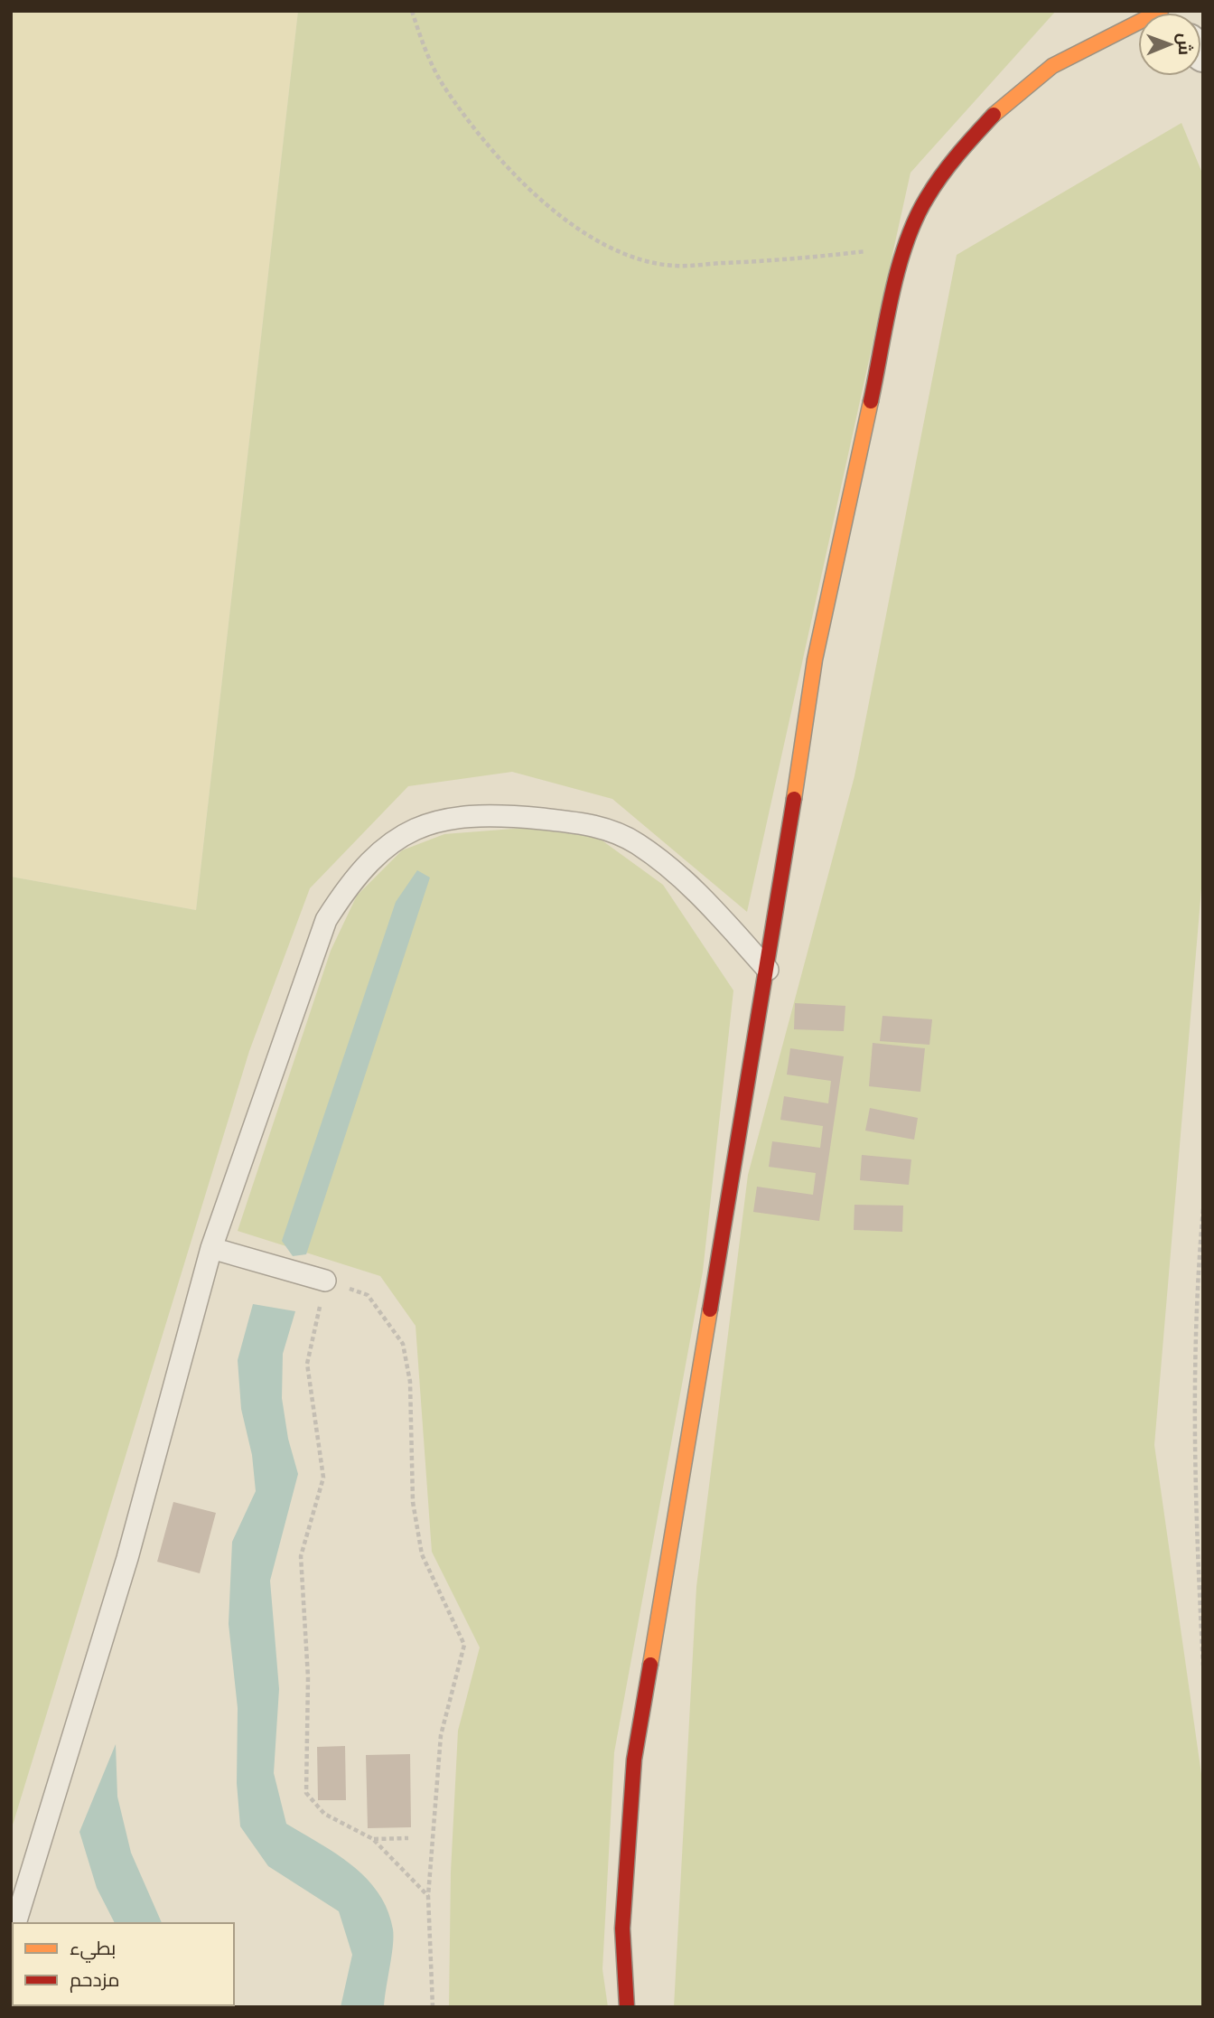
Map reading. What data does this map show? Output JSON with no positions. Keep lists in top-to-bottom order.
{
  "legend": ["بطيء", "مزدحم"],
  "north": "right"
}
